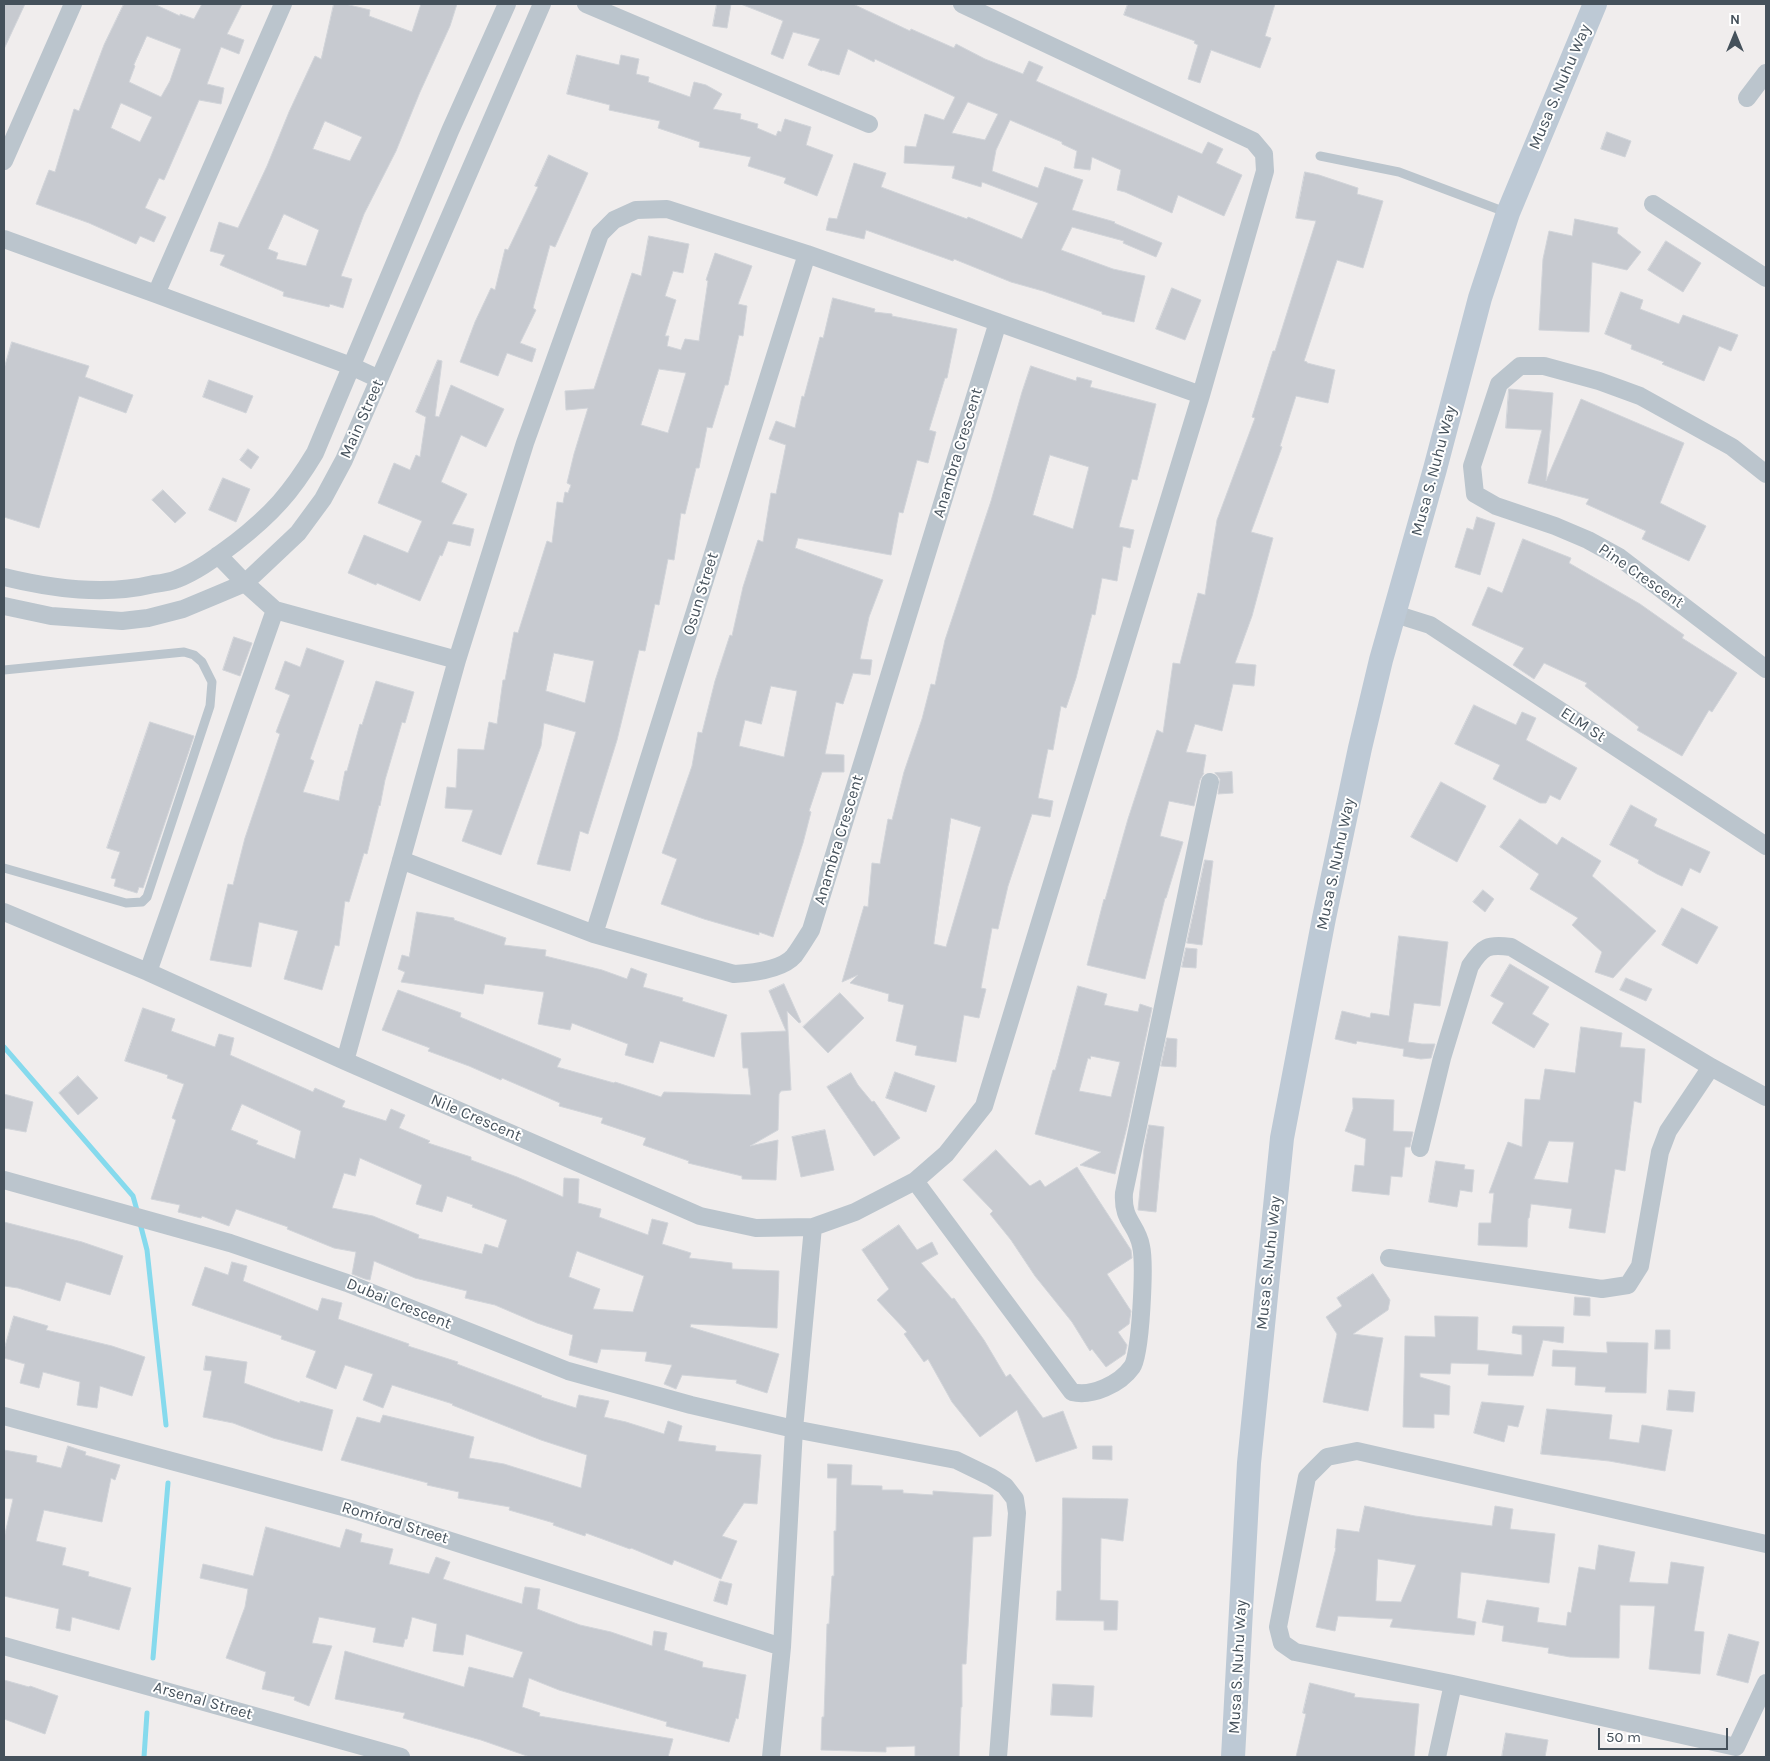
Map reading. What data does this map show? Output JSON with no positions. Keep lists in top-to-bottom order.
{
  "streets": {
    "street": [
      "Musa S. Nuhu Way",
      "Main Street",
      "Anambra Crescent",
      "Pine Crescent",
      "Osun Street",
      "ELM St",
      "Nile Crescent",
      "Dubai Crescent",
      "Romford Street",
      "Arsenal Street"
    ]
  },
  "crossings": [
    ["Musa S. Nuhu Way", "ELM St"],
    ["Anambra Crescent", "Osun Street"]
  ],
  "scale_bar": "50 m",
  "north": "top"
}
